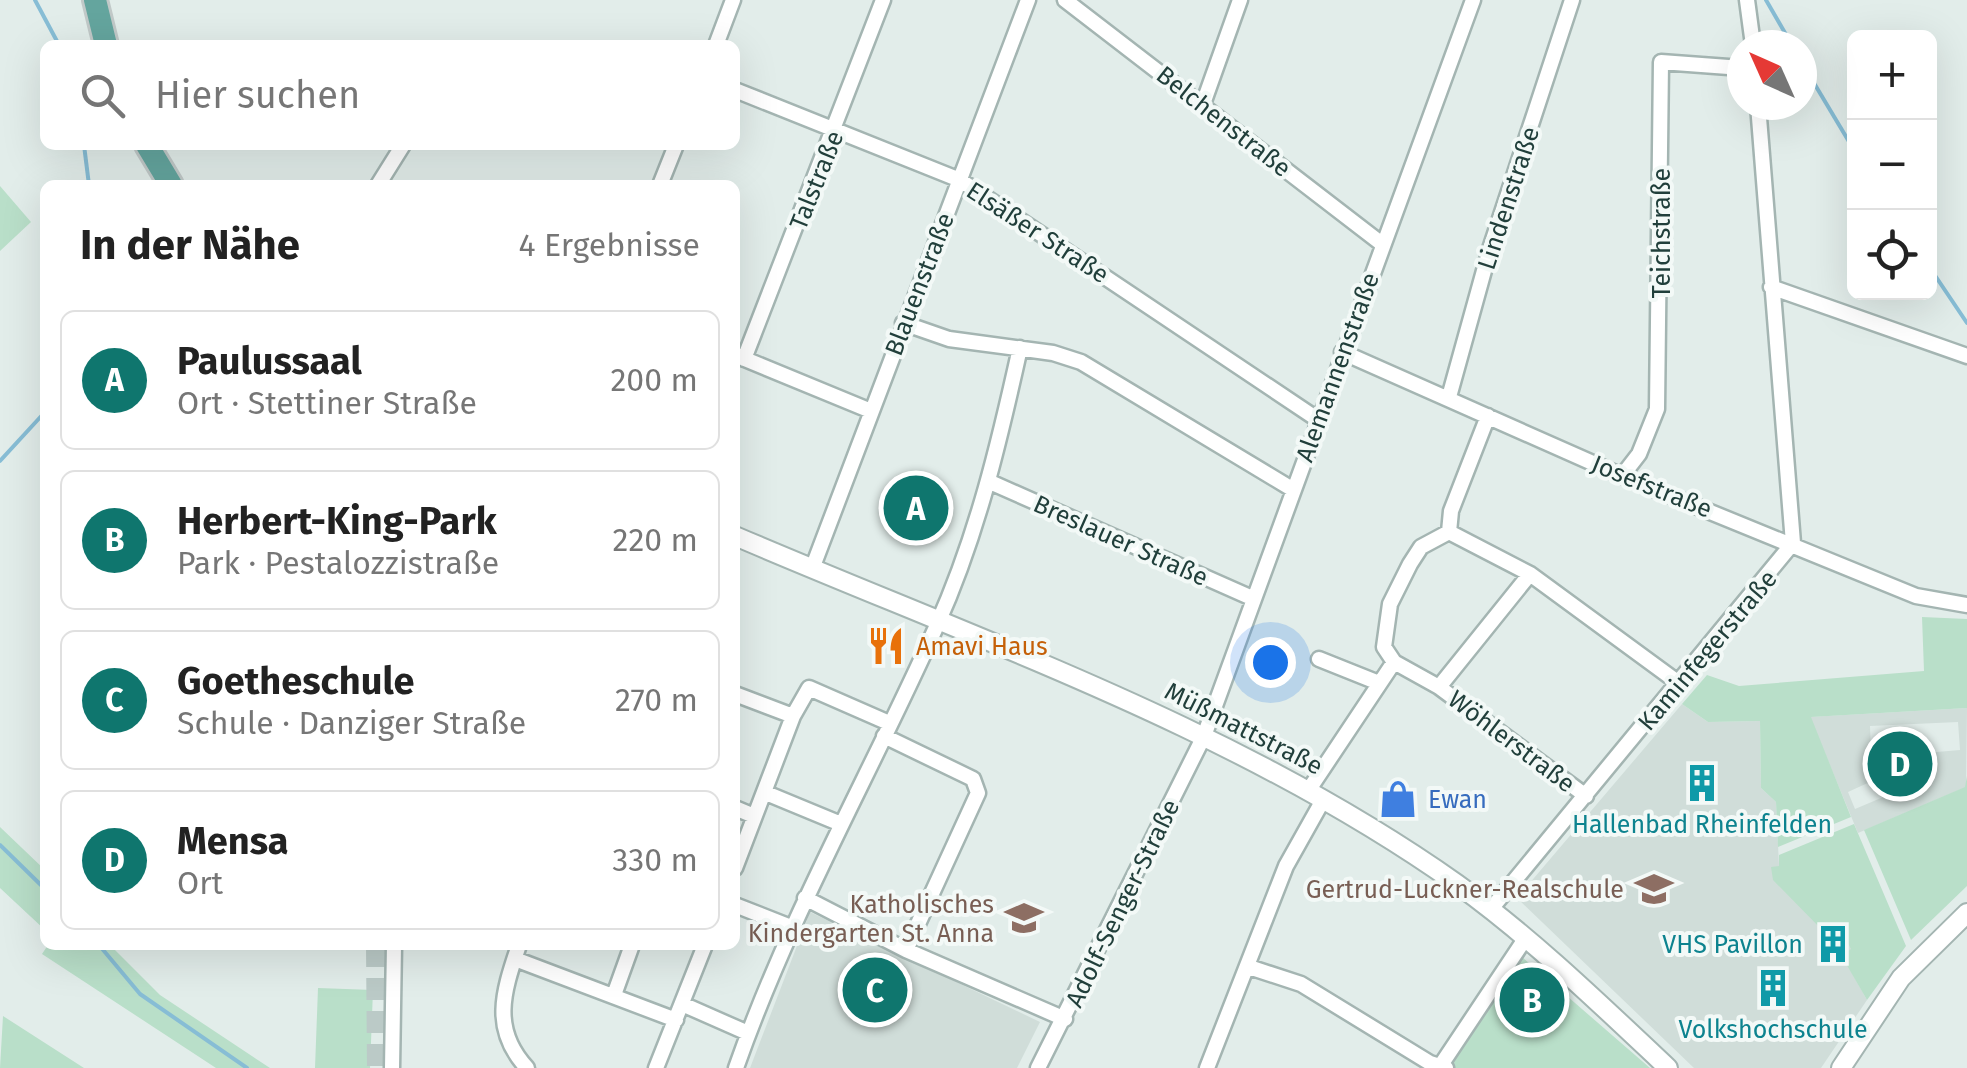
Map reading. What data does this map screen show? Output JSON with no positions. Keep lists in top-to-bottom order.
{
  "streets": {
    "street": [
      "Belchenstraße",
      "Talstraße",
      "Lindenstraße",
      "Elsäßer Straße",
      "Teichstraße",
      "Blauenstraße",
      "Alemannenstraße",
      "Josefstraße",
      "Breslauer Straße",
      "Kaminfegerstraße",
      "Müßmattstraße",
      "Wöhlerstraße",
      "Adolf-Senger-Straße"
    ]
  },
  "crossings": [
    ["Belchenstraße", "Alemannenstraße"],
    ["Talstraße", "Elsäßer Straße"],
    ["Lindenstraße", "Josefstraße"],
    ["Elsäßer Straße", "Blauenstraße"],
    ["Elsäßer Straße", "Alemannenstraße"],
    ["Teichstraße", "Josefstraße"],
    ["Blauenstraße", "Müßmattstraße"],
    ["Alemannenstraße", "Josefstraße"],
    ["Alemannenstraße", "Breslauer Straße"],
    ["Alemannenstraße", "Müßmattstraße"],
    ["Alemannenstraße", "Adolf-Senger-Straße"],
    ["Josefstraße", "Kaminfegerstraße"],
    ["Kaminfegerstraße", "Müßmattstraße"],
    ["Kaminfegerstraße", "Wöhlerstraße"],
    ["Müßmattstraße", "Adolf-Senger-Straße"]
  ],
  "places": {
    "restaurant": ["Amavi Haus"],
    "building": ["Hallenbad Rheinfelden", "VHS Pavillon", "Volkshochschule"],
    "shop": ["Ewan"],
    "school or university": ["Gertrud-Luckner-Realschule", "Katholisches Kindergarten St. Anna"]
  },
  "north": "top left",
  "page": {
    "map_buttons": ["+", "−"],
    "search": "Hier suchen",
    "heading": ["In der Nähe", "4 Ergebnisse"],
    "list": [
      {
        "mark": "A",
        "name": "Paulussaal",
        "note": "Ort · Stettiner Straße",
        "value": "200 m"
      },
      {
        "mark": "B",
        "name": "Herbert-King-Park",
        "note": "Park · Pestalozzistraße",
        "value": "220 m"
      },
      {
        "mark": "C",
        "name": "Goetheschule",
        "note": "Schule · Danziger Straße",
        "value": "270 m"
      },
      {
        "mark": "D",
        "name": "Mensa",
        "note": "Ort",
        "value": "330 m"
      }
    ],
    "pins": [
      "A",
      "D",
      "C",
      "B"
    ]
  }
}
